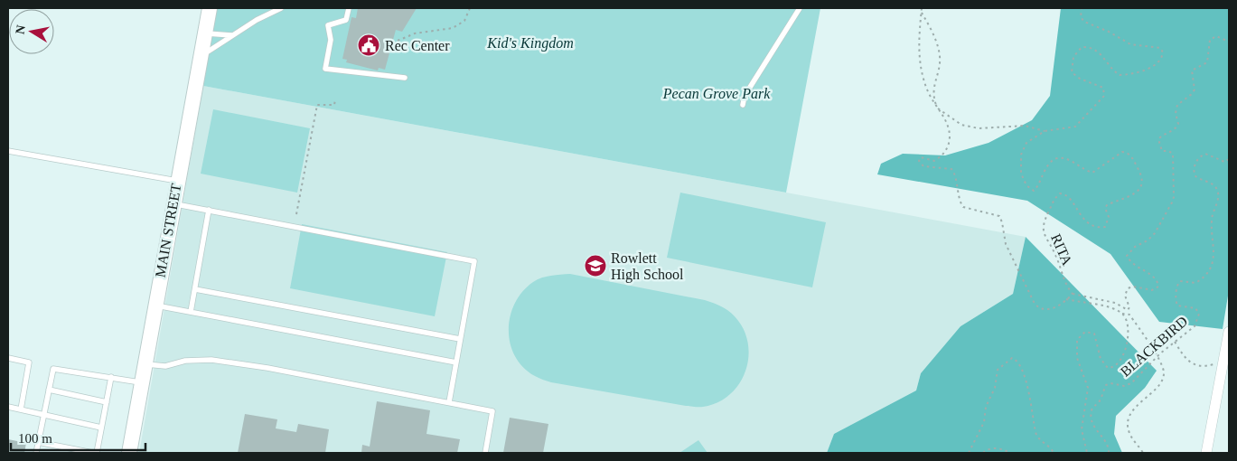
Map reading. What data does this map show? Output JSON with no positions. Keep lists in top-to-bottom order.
{
  "streets": {
    "street": ["MAIN STREET"],
    "path": ["RITA", "BLACKBIRD"]
  },
  "parks": ["Kid's Kingdom", "Pecan Grove Park"],
  "places": {
    "public building": ["Rec Center"],
    "school or university": ["Rowlett High School"]
  },
  "scale_bar": "100 m",
  "north": "left"
}
